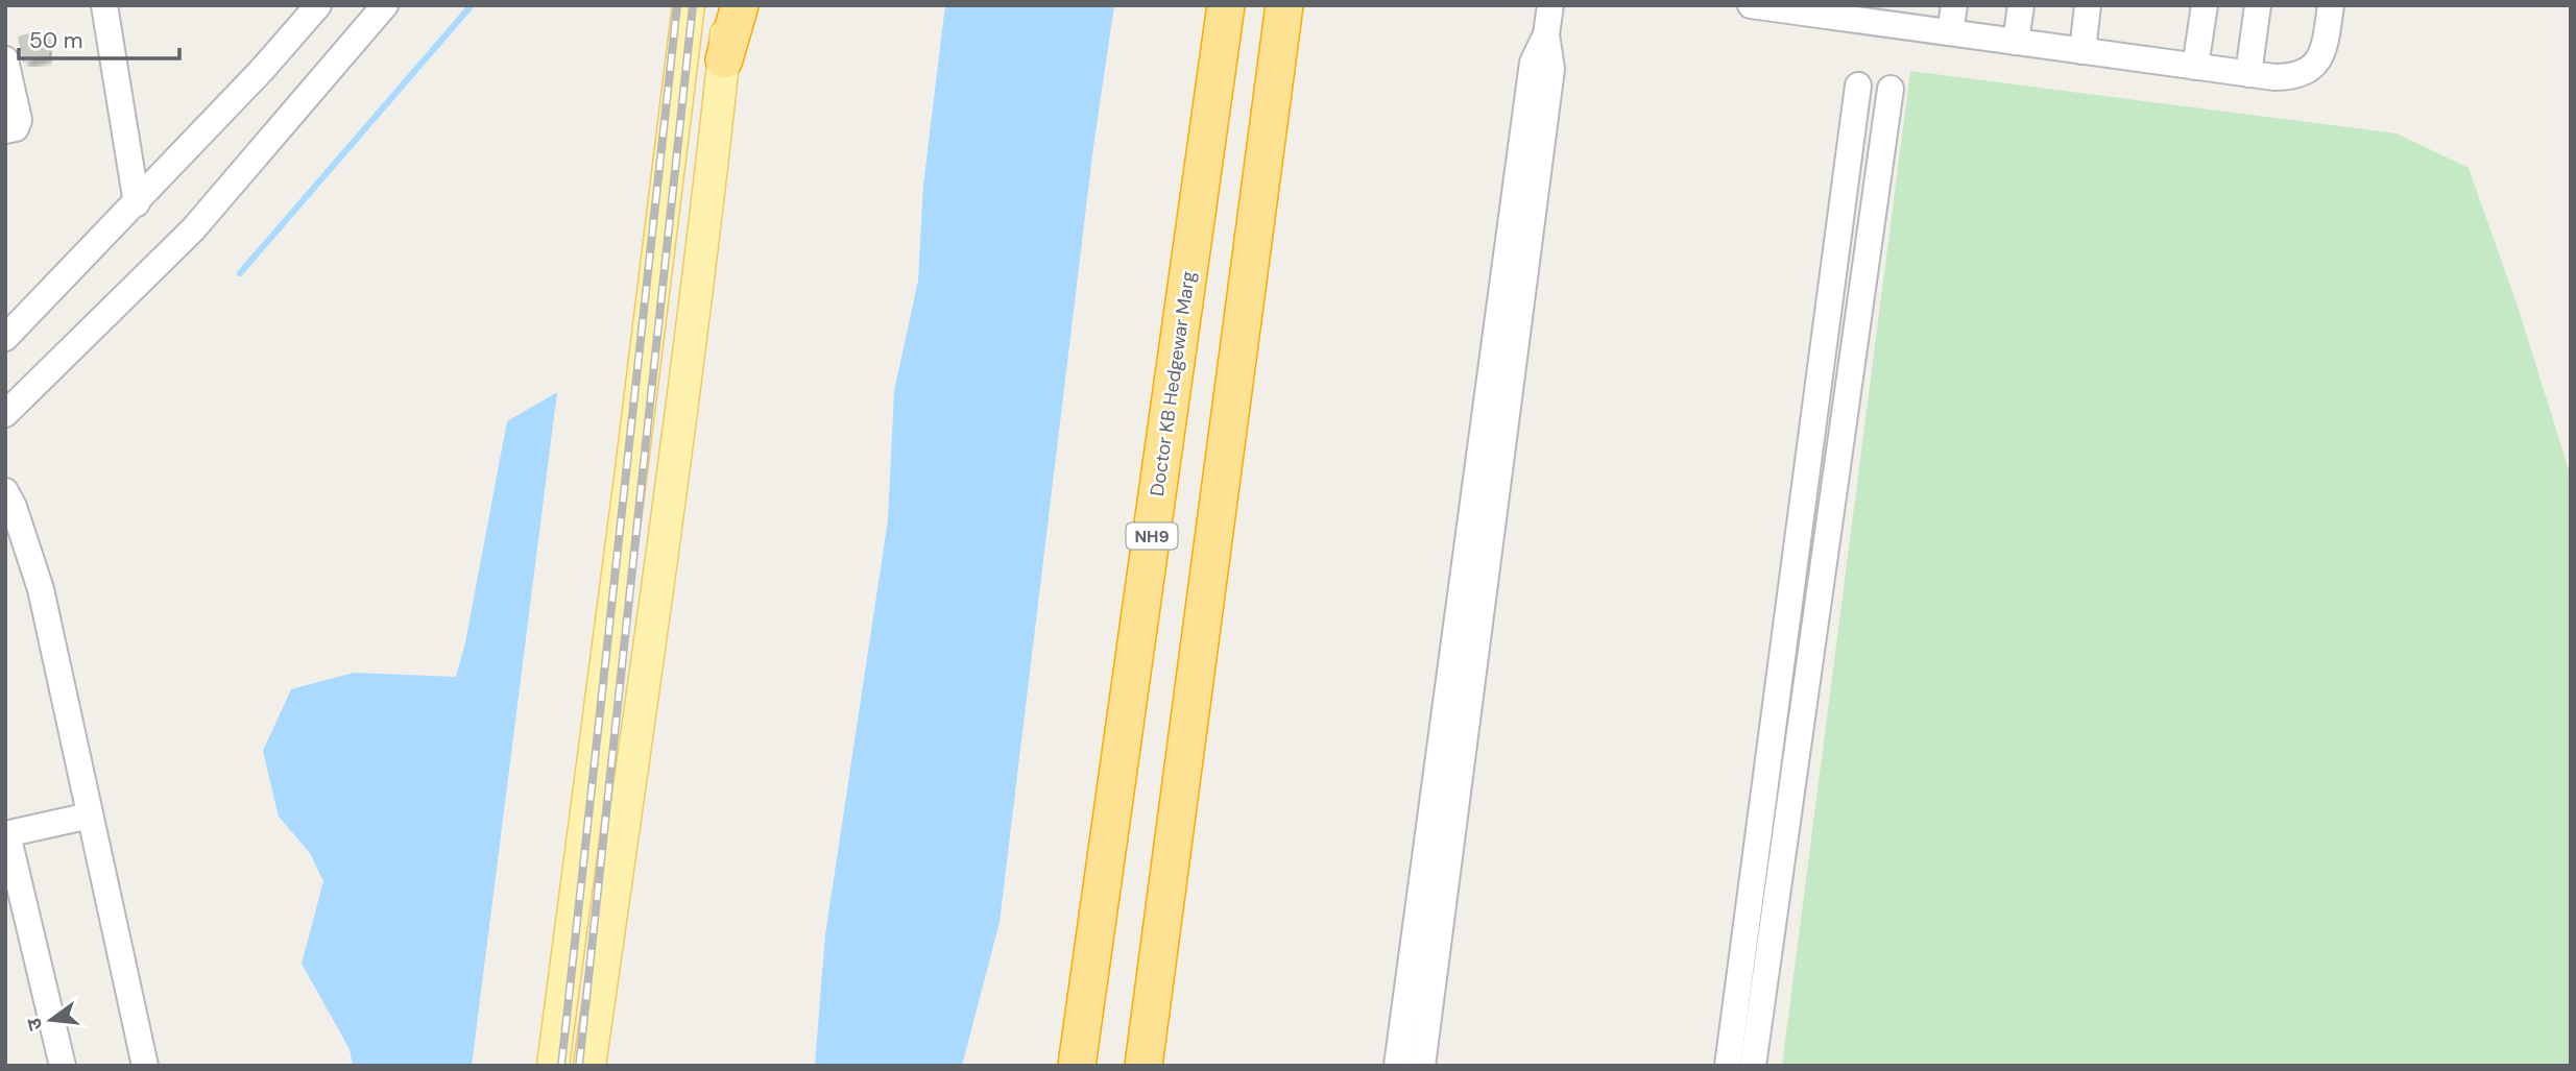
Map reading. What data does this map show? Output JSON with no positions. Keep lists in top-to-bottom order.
{
  "streets": {
    "highway": ["Doctor KB Hedgewar Marg", "NH9"]
  },
  "scale_bar": "50 m",
  "north": "left"
}
